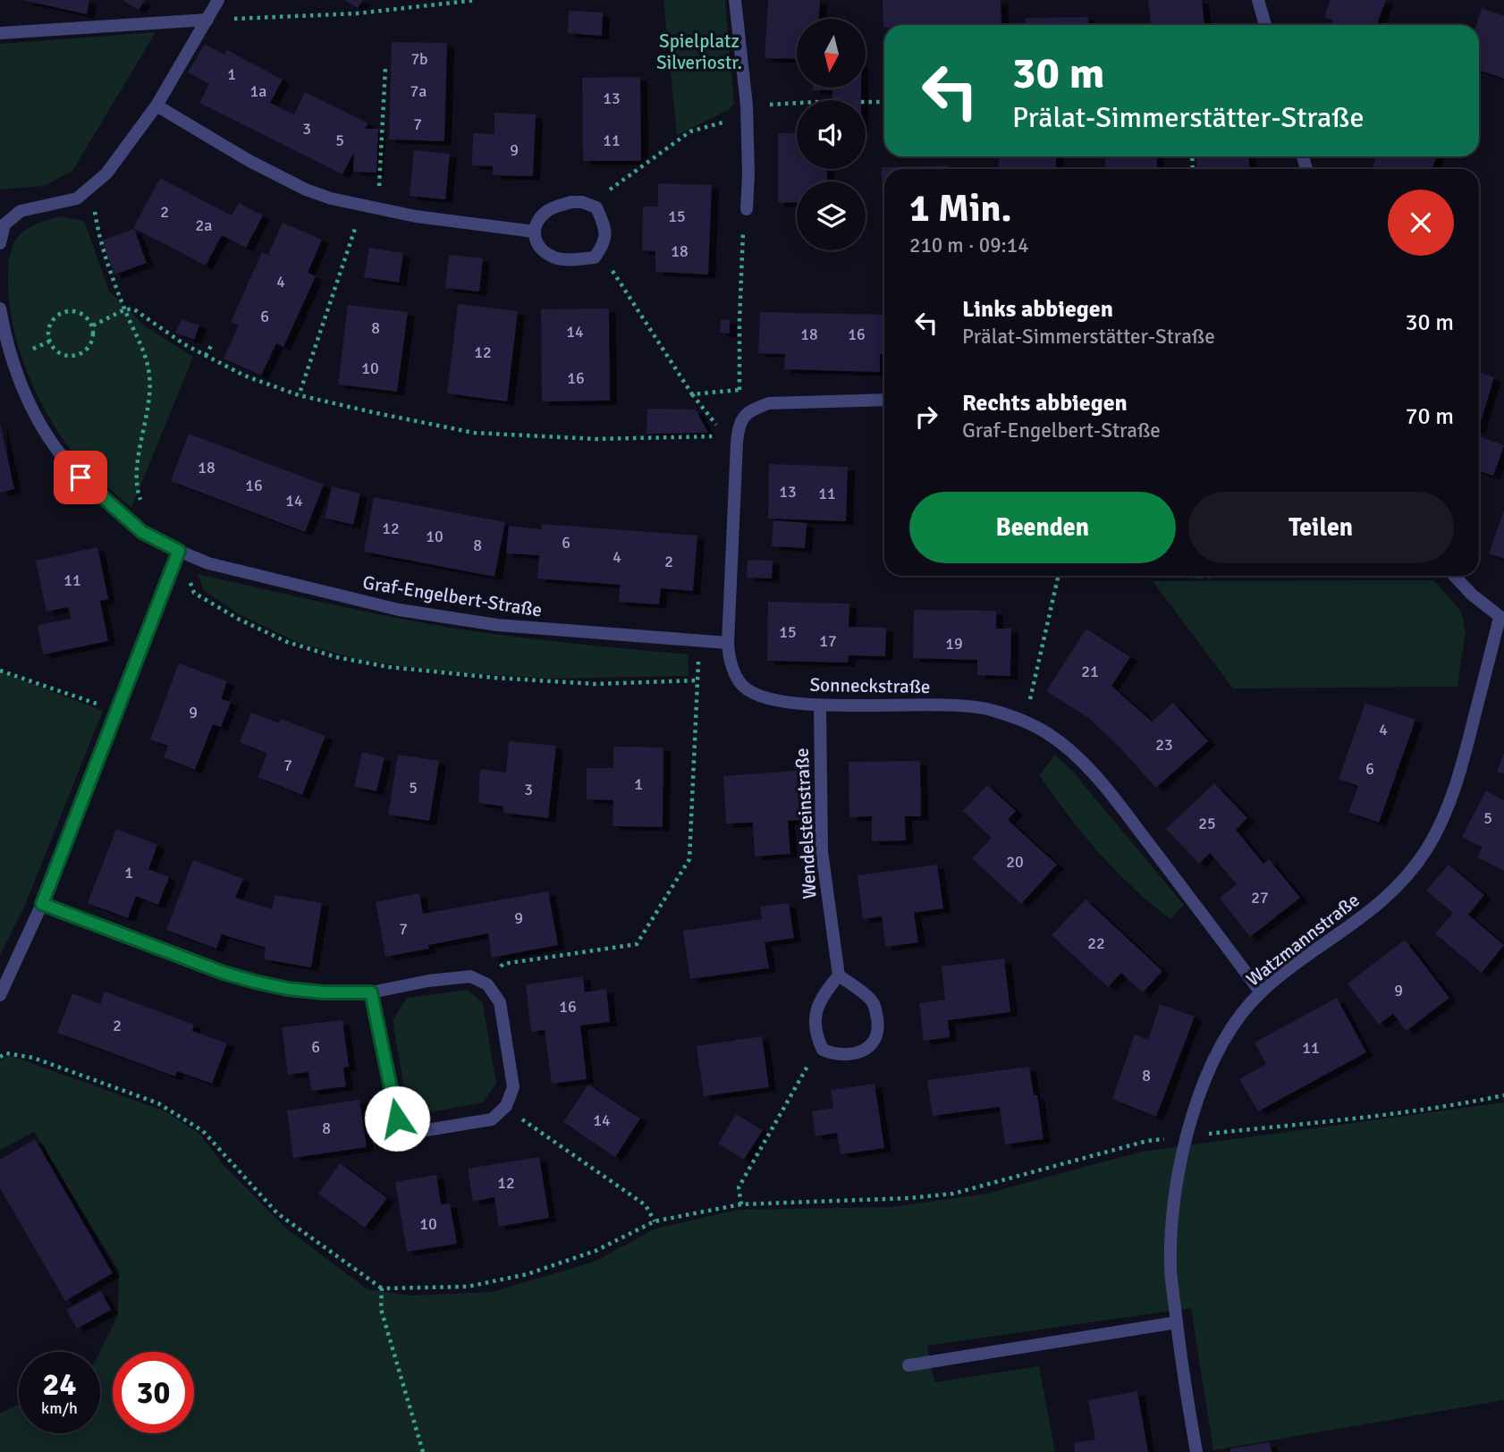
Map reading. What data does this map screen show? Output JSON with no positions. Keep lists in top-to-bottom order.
{
  "streets": {
    "street": [
      "Graf-Engelbert-Straße",
      "Sonneckstraße",
      "Wendelsteinstraße",
      "Watzmannstraße"
    ]
  },
  "crossings": [
    ["Graf-Engelbert-Straße", "Sonneckstraße"],
    ["Sonneckstraße", "Wendelsteinstraße"],
    ["Sonneckstraße", "Watzmannstraße"]
  ],
  "parks": ["Spielplatz Silveriostr."],
  "house_numbers": [
    "7b",
    "1",
    "1a",
    "7a",
    "13",
    "7",
    "3",
    "5",
    "11",
    "9",
    "2",
    "15",
    "2a",
    "18",
    "4",
    "6",
    "8",
    "14",
    "18",
    "16",
    "12",
    "10",
    "16",
    "18",
    "16",
    "13",
    "11",
    "14",
    "12",
    "10",
    "6",
    "8",
    "4",
    "2",
    "11",
    "15",
    "17",
    "19",
    "21",
    "9",
    "4",
    "23",
    "7",
    "6",
    "1",
    "5",
    "3",
    "5",
    "25",
    "20",
    "1",
    "27",
    "9",
    "7",
    "22",
    "9",
    "16",
    "2",
    "6",
    "11",
    "8",
    "14",
    "8",
    "12",
    "10"
  ],
  "north": "bottom",
  "page": {
    "turn": ["30 m", "Prälat-Simmerstätter-Straße"],
    "heading": ["1 Min.", "210 m · 09:14"],
    "list": [
      {
        "name": "Links abbiegen",
        "note": "Prälat-Simmerstätter-Straße",
        "value": "30 m"
      },
      {
        "name": "Rechts abbiegen",
        "note": "Graf-Engelbert-Straße",
        "value": "70 m"
      }
    ],
    "buttons": ["Beenden", "Teilen"],
    "speed": "24 km/h",
    "limit": "30"
  }
}
